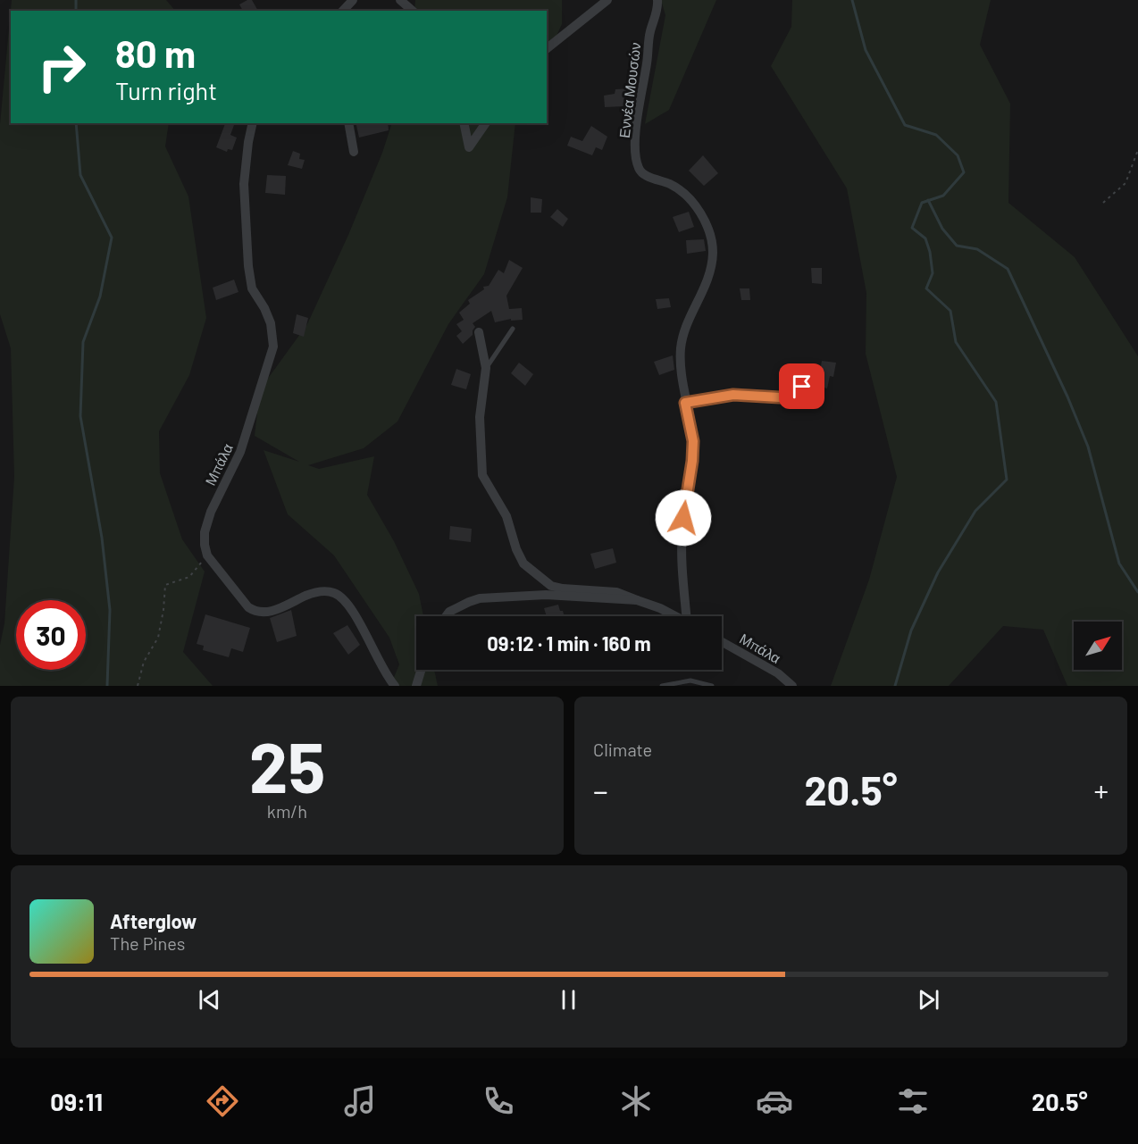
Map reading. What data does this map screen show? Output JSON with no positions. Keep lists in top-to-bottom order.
{
  "streets": {
    "street": ["Εννέα Μουσών", "Μπάλα"]
  },
  "north": "top right",
  "page": {
    "turn": ["80 m", "Turn right"],
    "limit": "30",
    "trip": "09:12 · 1 min · 160 m",
    "tile": [
      ["25", "km/h"],
      "Climate"
    ],
    "heat": ["−", "20.5°", "+"],
    "song": ["Afterglow", "The Pines"],
    "tabs": ["09:11", "20.5°"]
  }
}
